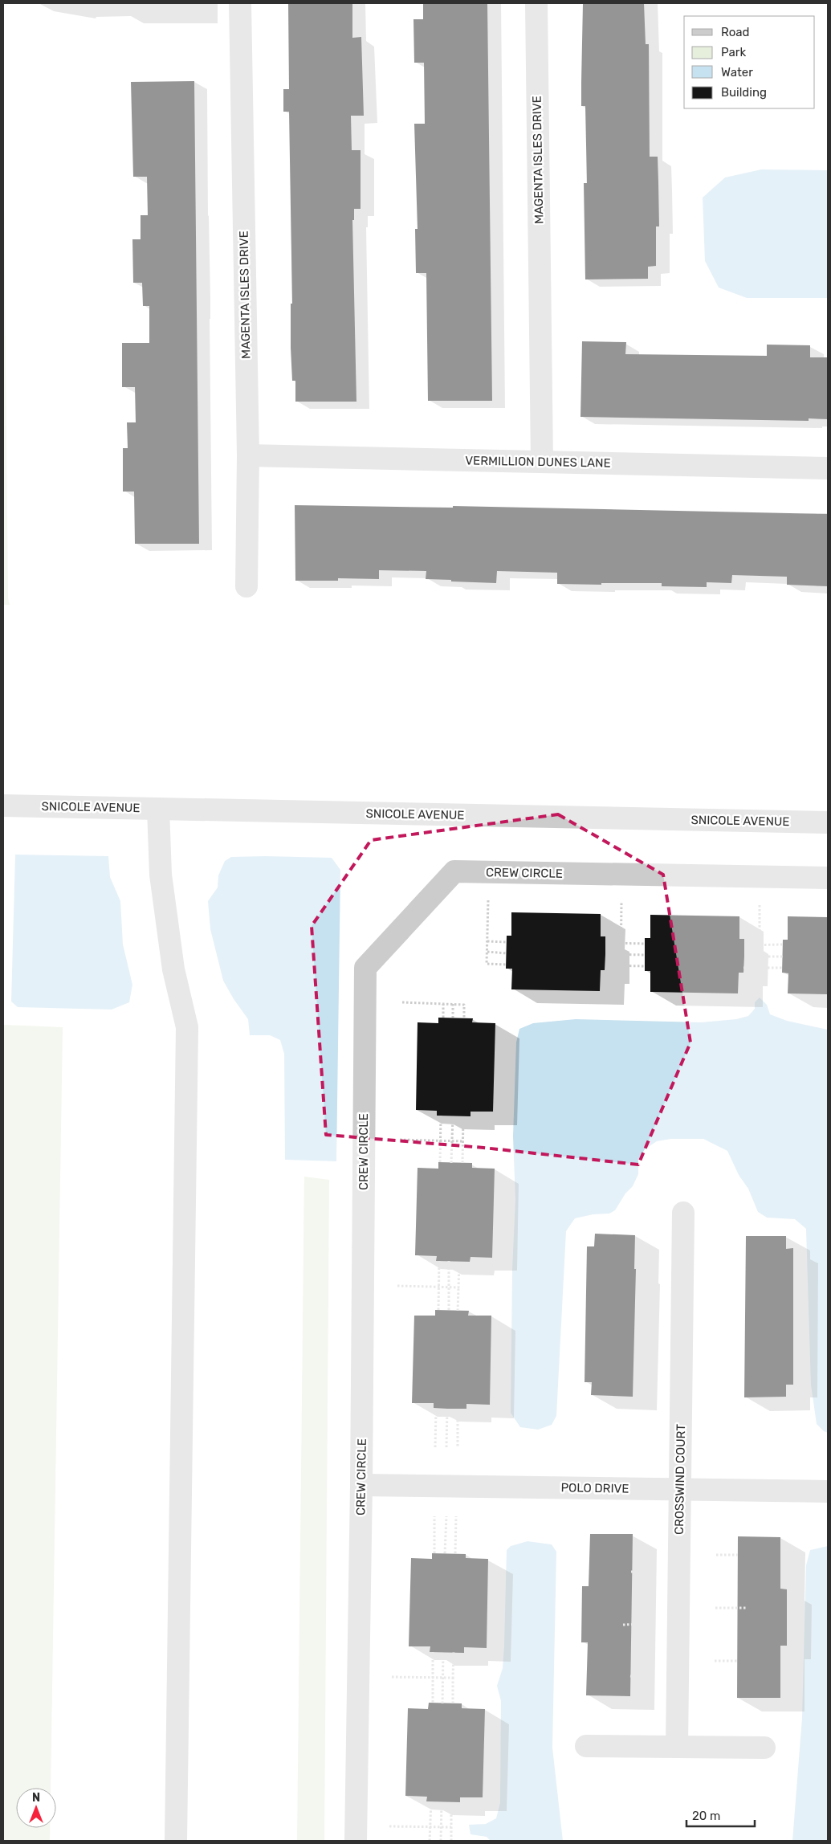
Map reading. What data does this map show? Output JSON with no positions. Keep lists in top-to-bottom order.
{
  "streets": {
    "street": [
      "MAGENTA ISLES DRIVE",
      "VERMILLION DUNES LANE",
      "SNICOLE AVENUE",
      "CREW CIRCLE",
      "CROSSWIND COURT",
      "POLO DRIVE"
    ]
  },
  "crossings": [
    ["MAGENTA ISLES DRIVE", "VERMILLION DUNES LANE"],
    ["CREW CIRCLE", "POLO DRIVE"],
    ["CROSSWIND COURT", "POLO DRIVE"]
  ],
  "legend": [
    "Road",
    "Park",
    "Water",
    "Building"
  ],
  "scale_bar": "20 m",
  "north": "top"
}
